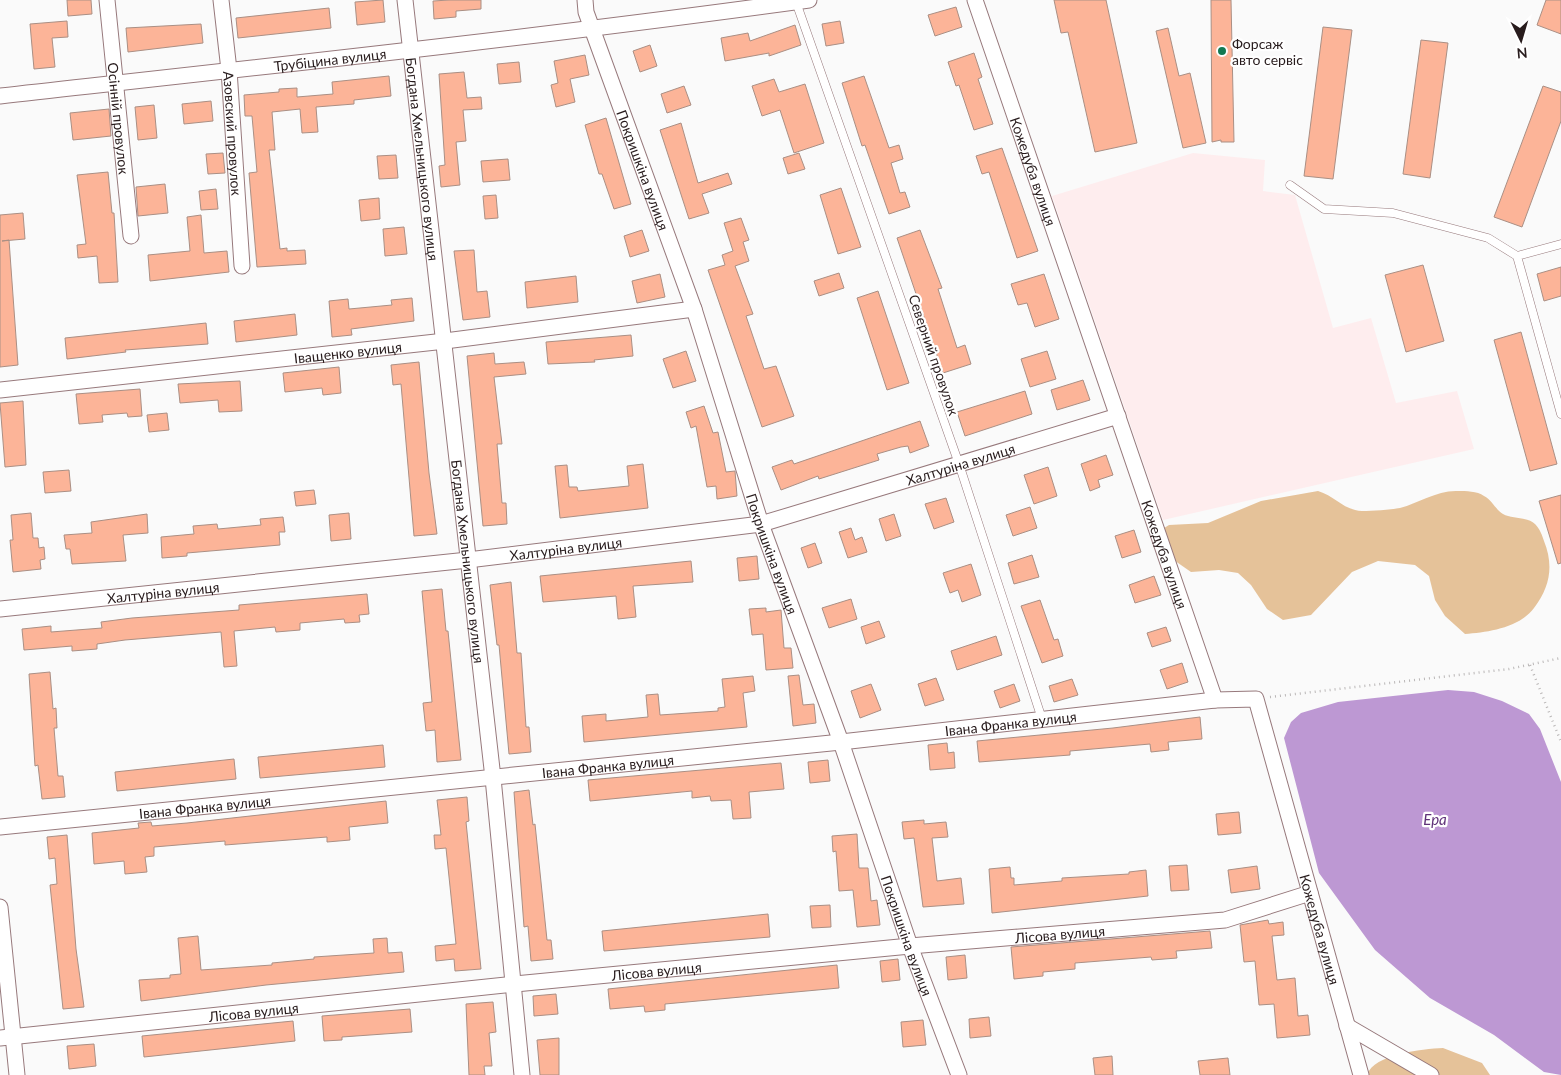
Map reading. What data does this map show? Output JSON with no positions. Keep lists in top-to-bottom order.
{
  "streets": {
    "street": [
      "Трубіцина вулиця",
      "Осінній провулок",
      "Азовский провулок",
      "Богдана Хмельницького вулиця",
      "Покришкіна вулиця",
      "Кожедуба вулиця",
      "Іващенко вулиця",
      "Халтуріна вулиця",
      "Івана Франка вулиця",
      "Лісова вулиця"
    ],
    "lane": ["Северний провулок"]
  },
  "crossings": [
    ["Трубіцина вулиця", "Осінній провулок"],
    ["Трубіцина вулиця", "Азовский провулок"],
    ["Трубіцина вулиця", "Богдана Хмельницького вулиця"],
    ["Трубіцина вулиця", "Покришкіна вулиця"],
    ["Трубіцина вулиця", "Северний провулок"],
    ["Богдана Хмельницького вулиця", "Іващенко вулиця"],
    ["Богдана Хмельницького вулиця", "Халтуріна вулиця"],
    ["Богдана Хмельницького вулиця", "Івана Франка вулиця"],
    ["Богдана Хмельницького вулиця", "Лісова вулиця"],
    ["Покришкіна вулиця", "Іващенко вулиця"],
    ["Покришкіна вулиця", "Халтуріна вулиця"],
    ["Покришкіна вулиця", "Івана Франка вулиця"],
    ["Покришкіна вулиця", "Лісова вулиця"],
    ["Кожедуба вулиця", "Халтуріна вулиця"],
    ["Кожедуба вулиця", "Івана Франка вулиця"],
    ["Кожедуба вулиця", "Лісова вулиця"],
    ["Северний провулок", "Халтуріна вулиця"],
    ["Северний провулок", "Івана Франка вулиця"]
  ],
  "water": ["Ера"],
  "places": ["Форсаж авто сервіс"],
  "north": "bottom"
}
